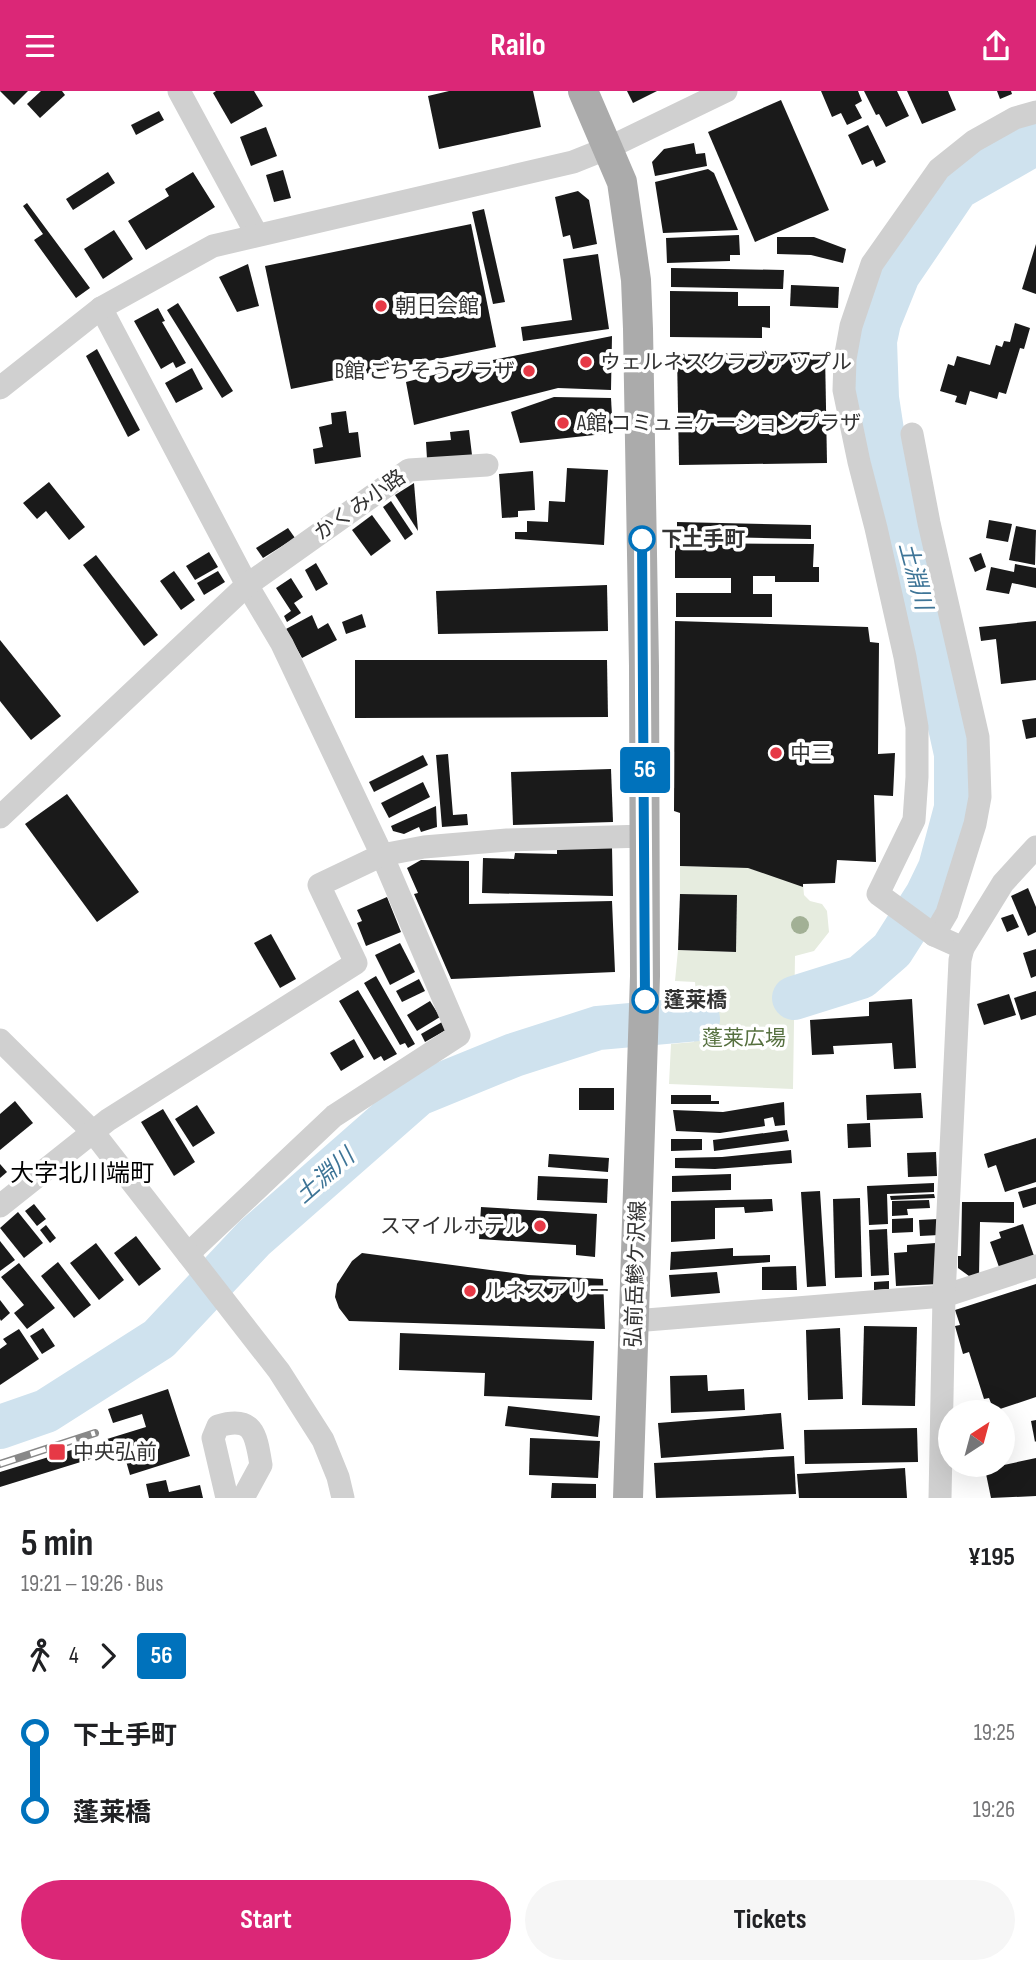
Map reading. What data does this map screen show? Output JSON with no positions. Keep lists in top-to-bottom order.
{
  "streets": {
    "main road": ["弘前岳鰺ケ沢線"],
    "street": ["かくみ小路"]
  },
  "districts": ["大字北川端町"],
  "water": ["土淵川"],
  "parks": ["蓬莱広場"],
  "places": {
    "other": [
      "朝日会館",
      "ウェルネスクラブアップル",
      "B館 ごちそうプラザ",
      "A館 コミュニケーションプラザ",
      "下土手町",
      "中三",
      "蓬莱橋",
      "スマイルホテル",
      "ルネスアリー"
    ],
    "transit": ["中央弘前"]
  },
  "lines": ["bus line 56"],
  "north": "top right",
  "page": {
    "header": "Railo",
    "on_map": "56",
    "heading": ["5 min", "19:21 – 19:26 · Bus", "¥195"],
    "legs": ["4", "56"],
    "list": [
      {
        "name": "下土手町",
        "value": "19:25"
      },
      {
        "name": "蓬莱橋",
        "value": "19:26"
      }
    ],
    "buttons": ["Start", "Tickets"]
  }
}
